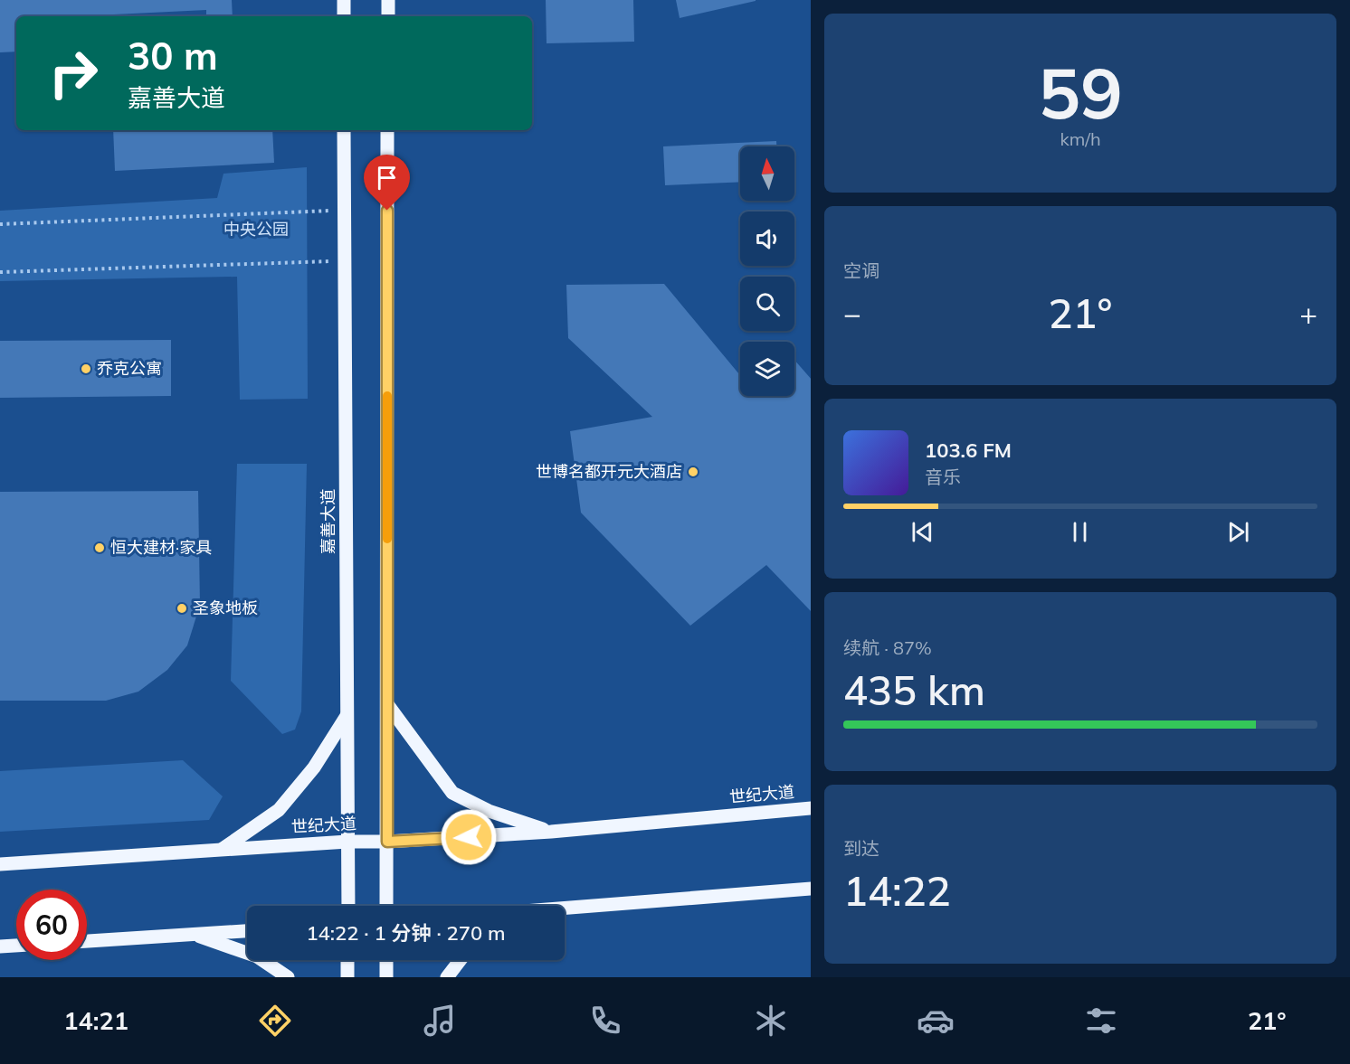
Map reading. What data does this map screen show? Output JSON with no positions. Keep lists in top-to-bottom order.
{
  "streets": {
    "main road": ["嘉善大道", "世纪大道"]
  },
  "crossings": [
    ["嘉善大道", "世纪大道"]
  ],
  "parks": ["中央公园"],
  "places": [
    "乔克公寓",
    "世博名都开元大酒店",
    "恒大建材·家具",
    "圣象地板"
  ],
  "north": "top",
  "page": {
    "tile": [
      ["59", "km/h"],
      "空调",
      ["续航 · 87%", "435 km"],
      ["到达", "14:22"]
    ],
    "turn": ["30 m", "嘉善大道"],
    "heat": ["−", "21°", "+"],
    "song": ["103.6 FM", "音乐"],
    "limit": "60",
    "trip": "14:22 · 1 分钟 · 270 m",
    "tabs": ["14:21", "21°"]
  }
}
